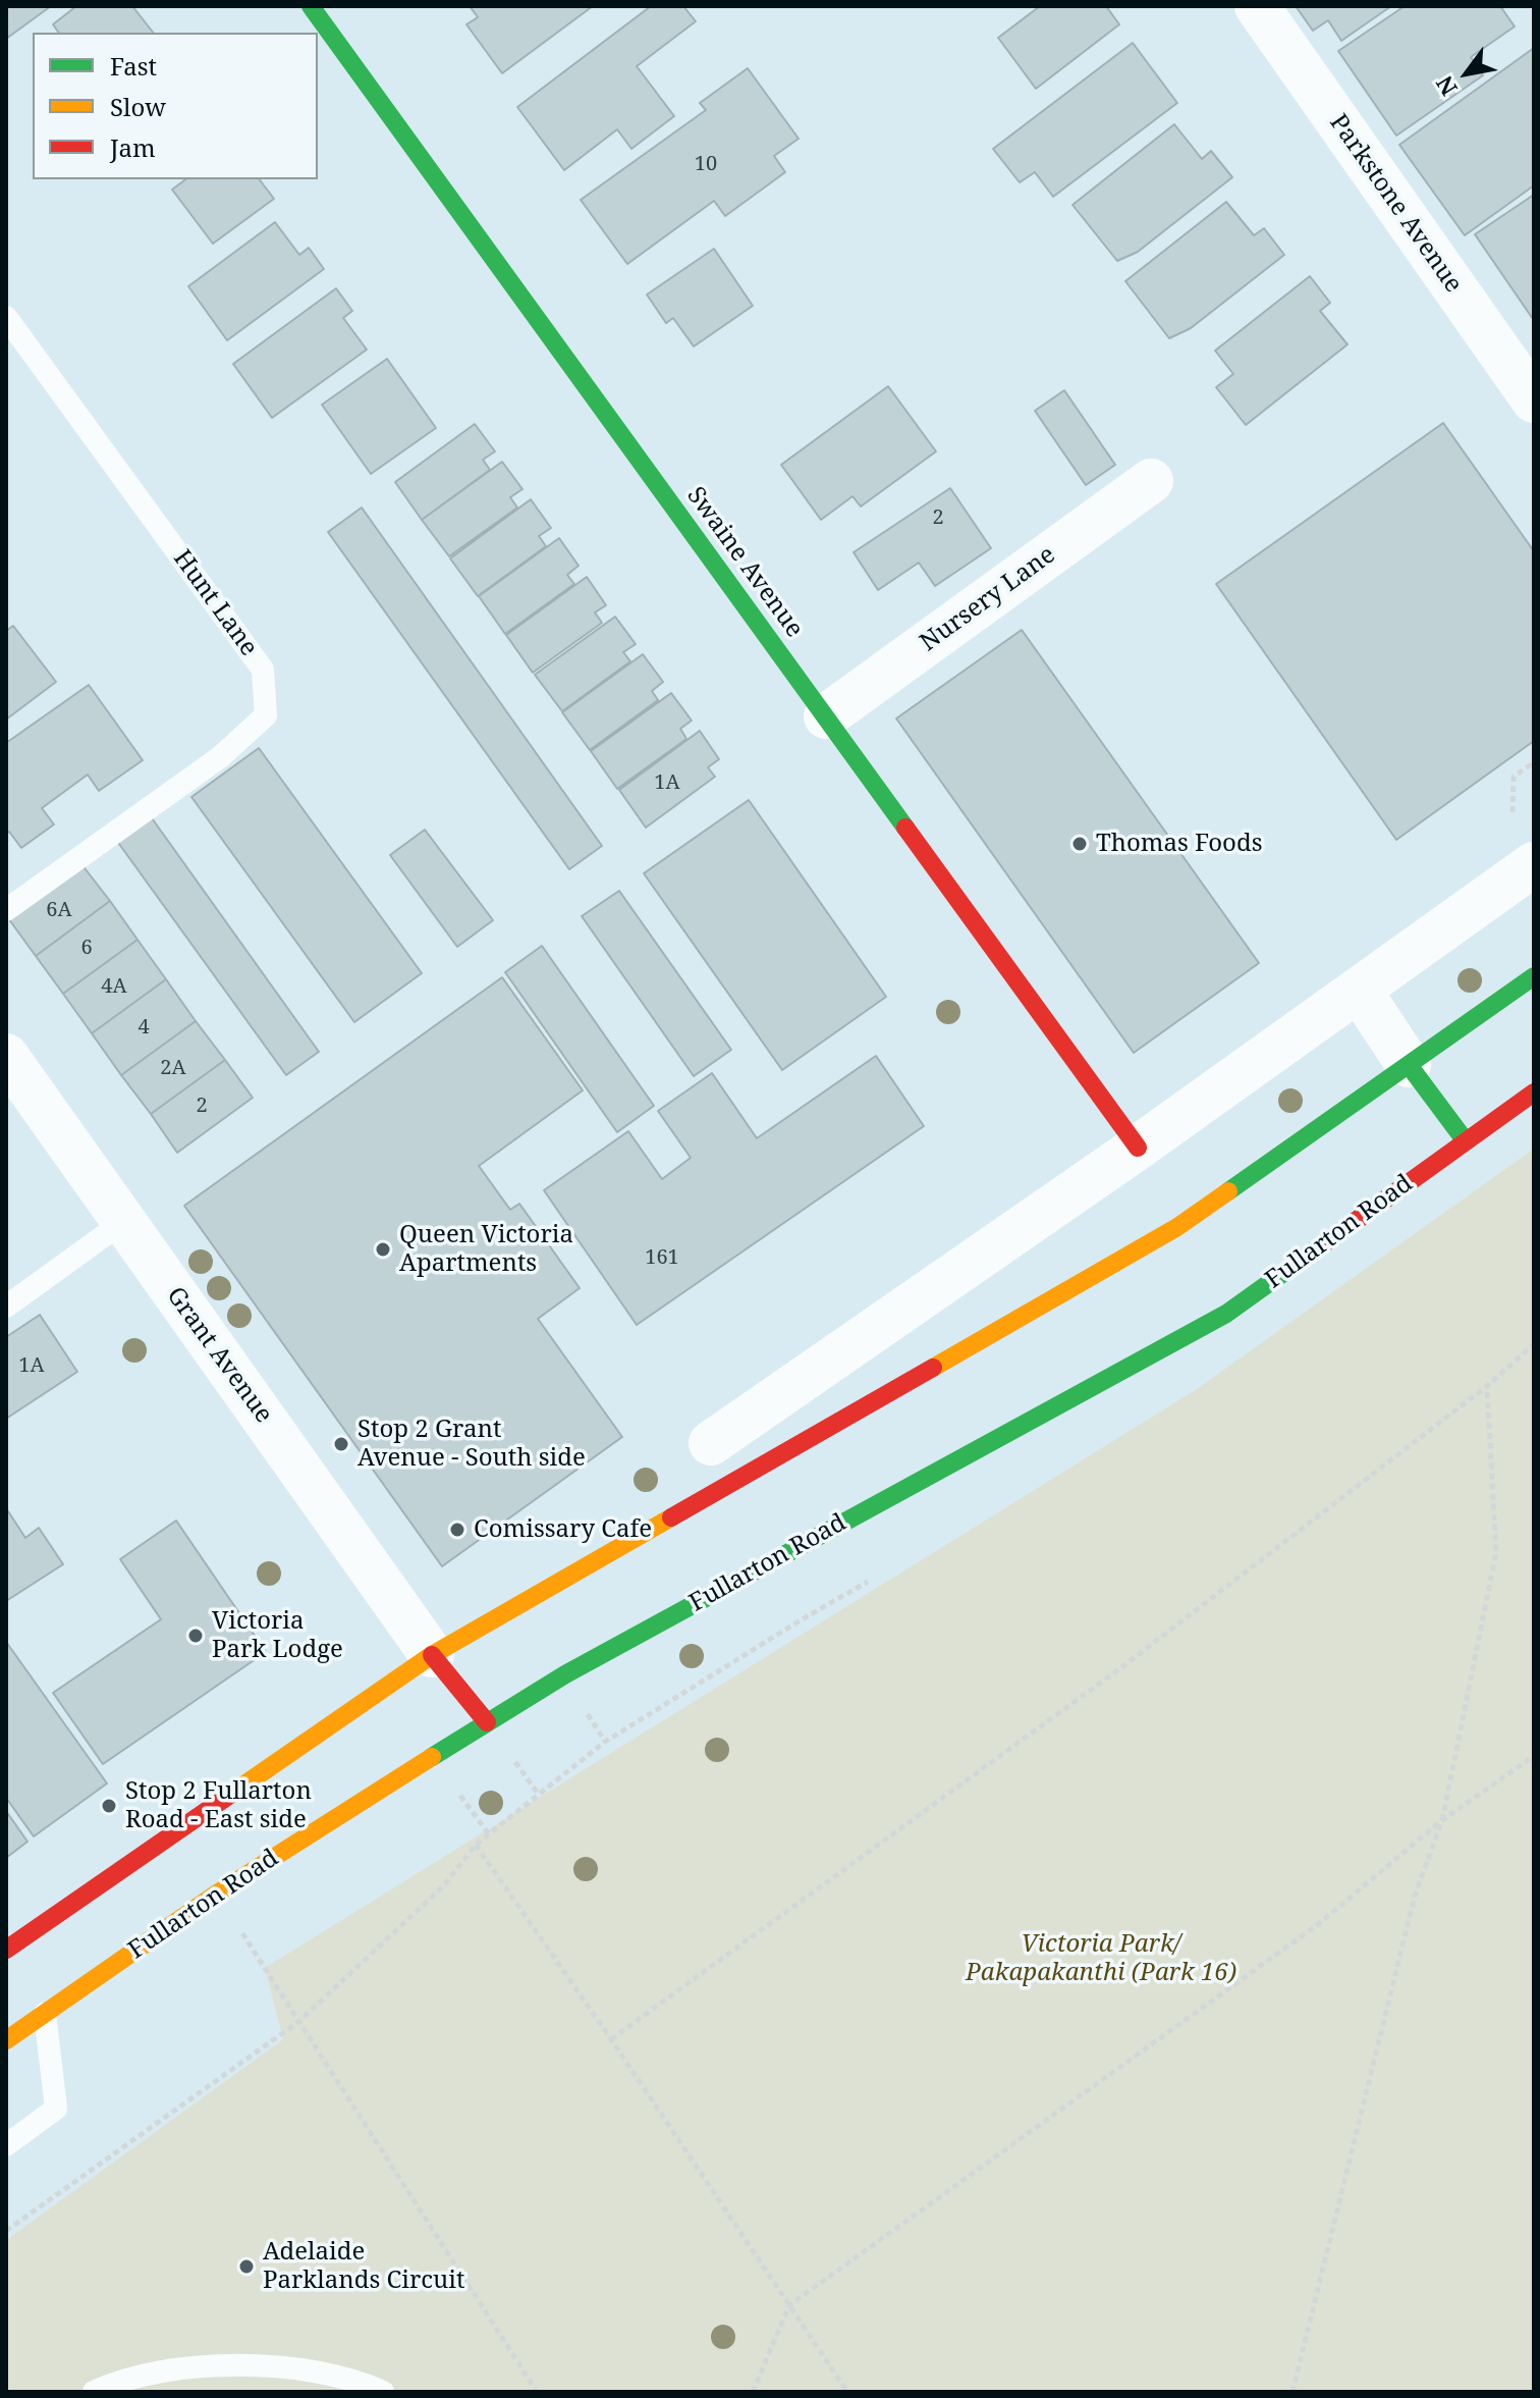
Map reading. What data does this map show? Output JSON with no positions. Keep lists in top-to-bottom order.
{
  "streets": {
    "main road": ["Swaine Avenue", "Fullarton Road"],
    "street": ["Parkstone Avenue", "Nursery Lane", "Grant Avenue"],
    "lane": ["Hunt Lane"]
  },
  "crossings": [
    ["Swaine Avenue", "Nursery Lane"]
  ],
  "parks": ["Victoria Park/ Pakapakanthi (Park 16)"],
  "places": [
    "Thomas Foods",
    "Queen Victoria Apartments",
    "Stop 2 Grant Avenue - South side",
    "Comissary Cafe",
    "Victoria Park Lodge",
    "Stop 2 Fullarton Road - East side",
    "Adelaide Parklands Circuit"
  ],
  "house_numbers": [
    "10",
    "2",
    "1A",
    "6A",
    "6",
    "4A",
    "4",
    "2A",
    "2",
    "161",
    "1A"
  ],
  "legend": ["Fast", "Slow", "Jam"],
  "north": "bottom left"
}
